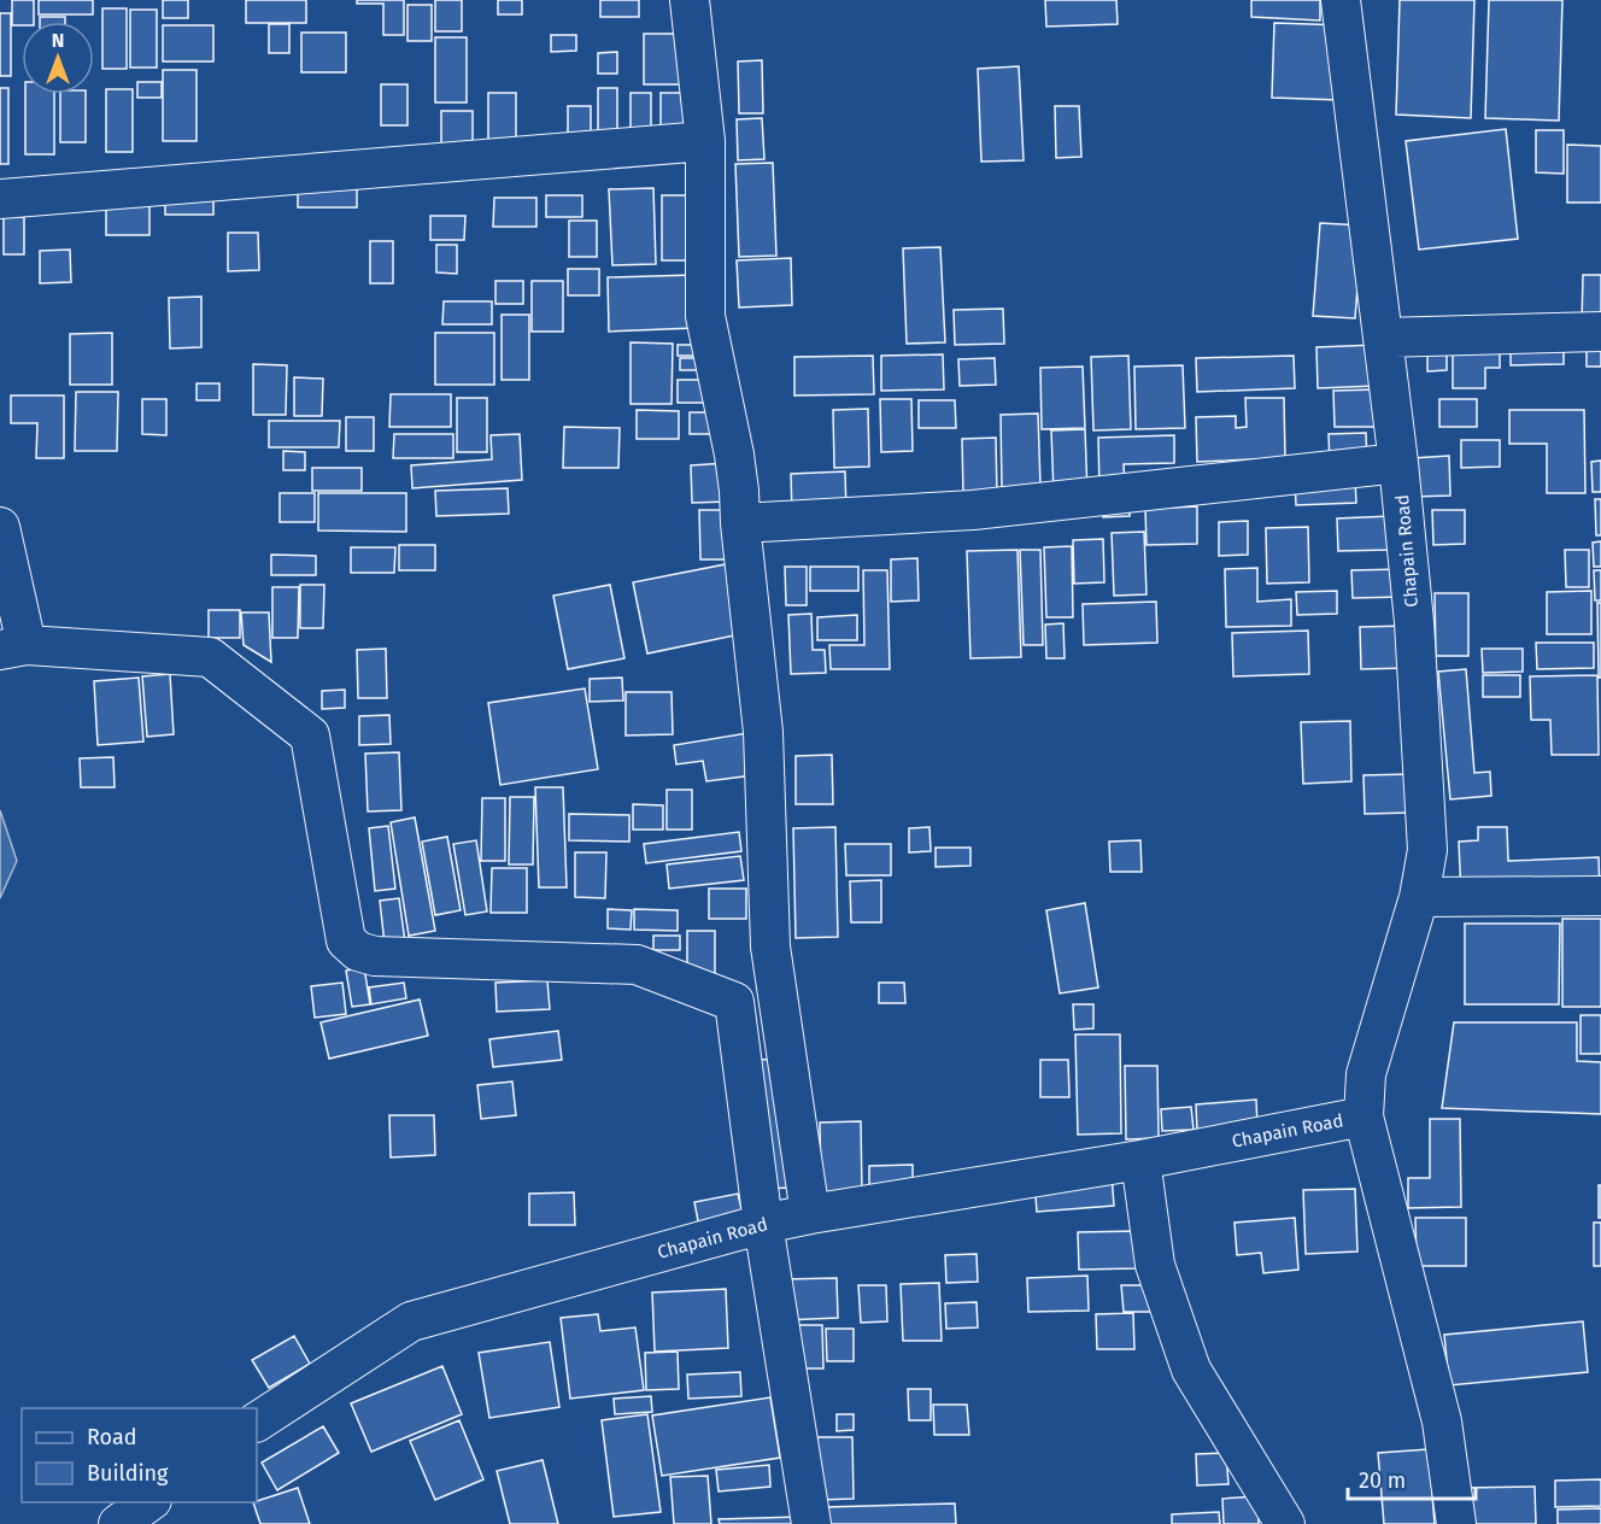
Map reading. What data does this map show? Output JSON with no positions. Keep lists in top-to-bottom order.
{
  "streets": {
    "street": ["Chapain Road"]
  },
  "legend": ["Road", "Building"],
  "scale_bar": "20 m",
  "north": "top"
}
